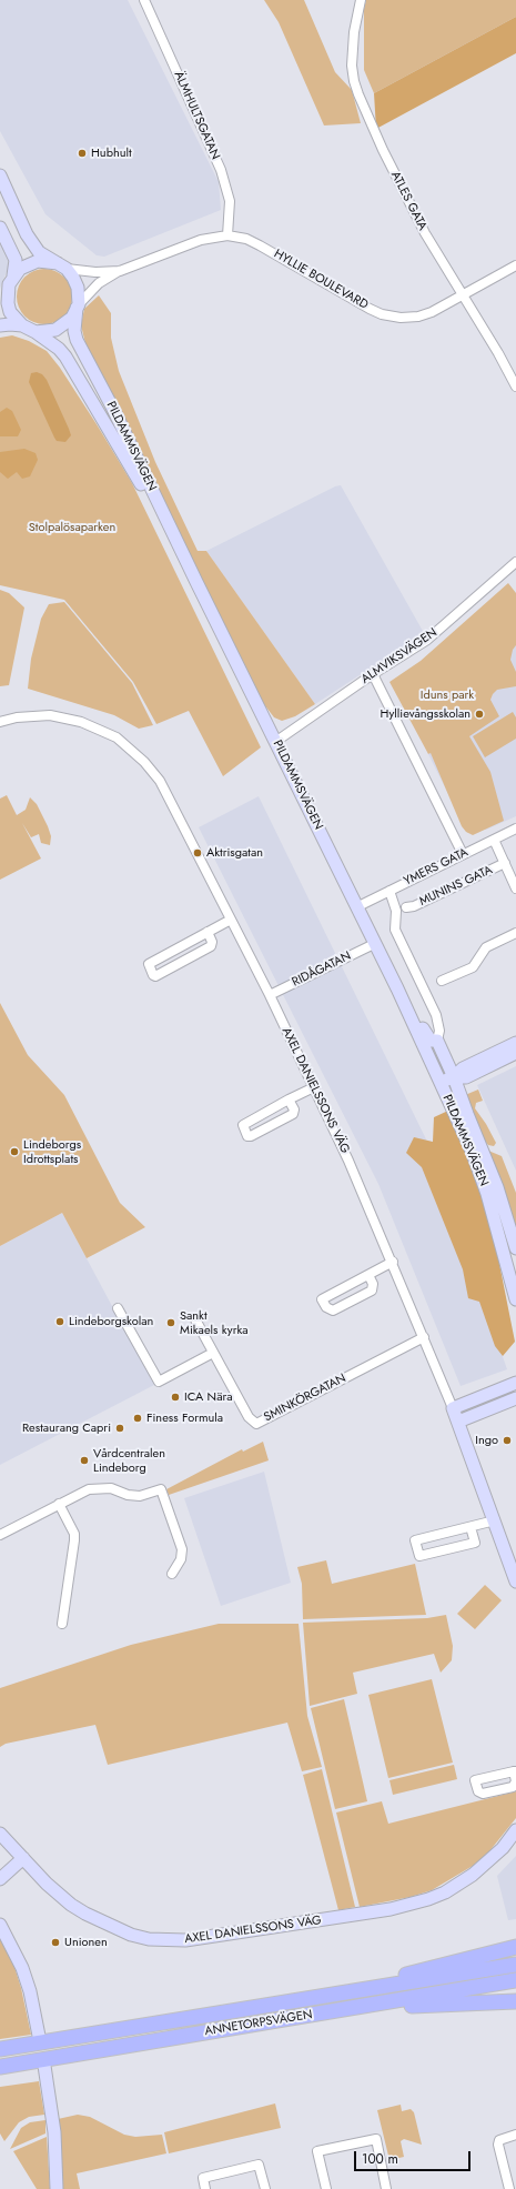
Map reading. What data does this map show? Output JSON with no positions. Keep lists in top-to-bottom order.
{
  "streets": {
    "main road": ["PILDAMMSVÄGEN", "AXEL DANIELSSONS VÄG", "ANNETORPSVÄGEN"],
    "street": [
      "ÄLMHULTSGATAN",
      "ATLES GATA",
      "HYLLIE BOULEVARD",
      "ALMVIKSVÄGEN",
      "YMERS GATA",
      "MUNINS GATA",
      "RIDÅGATAN",
      "SMINKÖRGATAN"
    ]
  },
  "crossings": [
    ["ÄLMHULTSGATAN", "HYLLIE BOULEVARD"],
    ["ATLES GATA", "HYLLIE BOULEVARD"],
    ["HYLLIE BOULEVARD", "PILDAMMSVÄGEN"],
    ["PILDAMMSVÄGEN", "ALMVIKSVÄGEN"],
    ["PILDAMMSVÄGEN", "YMERS GATA"],
    ["PILDAMMSVÄGEN", "RIDÅGATAN"],
    ["RIDÅGATAN", "AXEL DANIELSSONS VÄG"],
    ["AXEL DANIELSSONS VÄG", "SMINKÖRGATAN"]
  ],
  "parks": ["Stolpalösaparken", "Iduns park"],
  "places": [
    "Hubhult",
    "Hyllievångsskolan",
    "Aktrisgatan",
    "Lindeborgs Idrottsplats",
    "Lindeborgskolan",
    "Sankt Mikaels kyrka",
    "ICA Nära",
    "Finess Formula",
    "Restaurang Capri",
    "Ingo",
    "Vårdcentralen Lindeborg",
    "Unionen"
  ],
  "scale_bar": "100 m"
}
